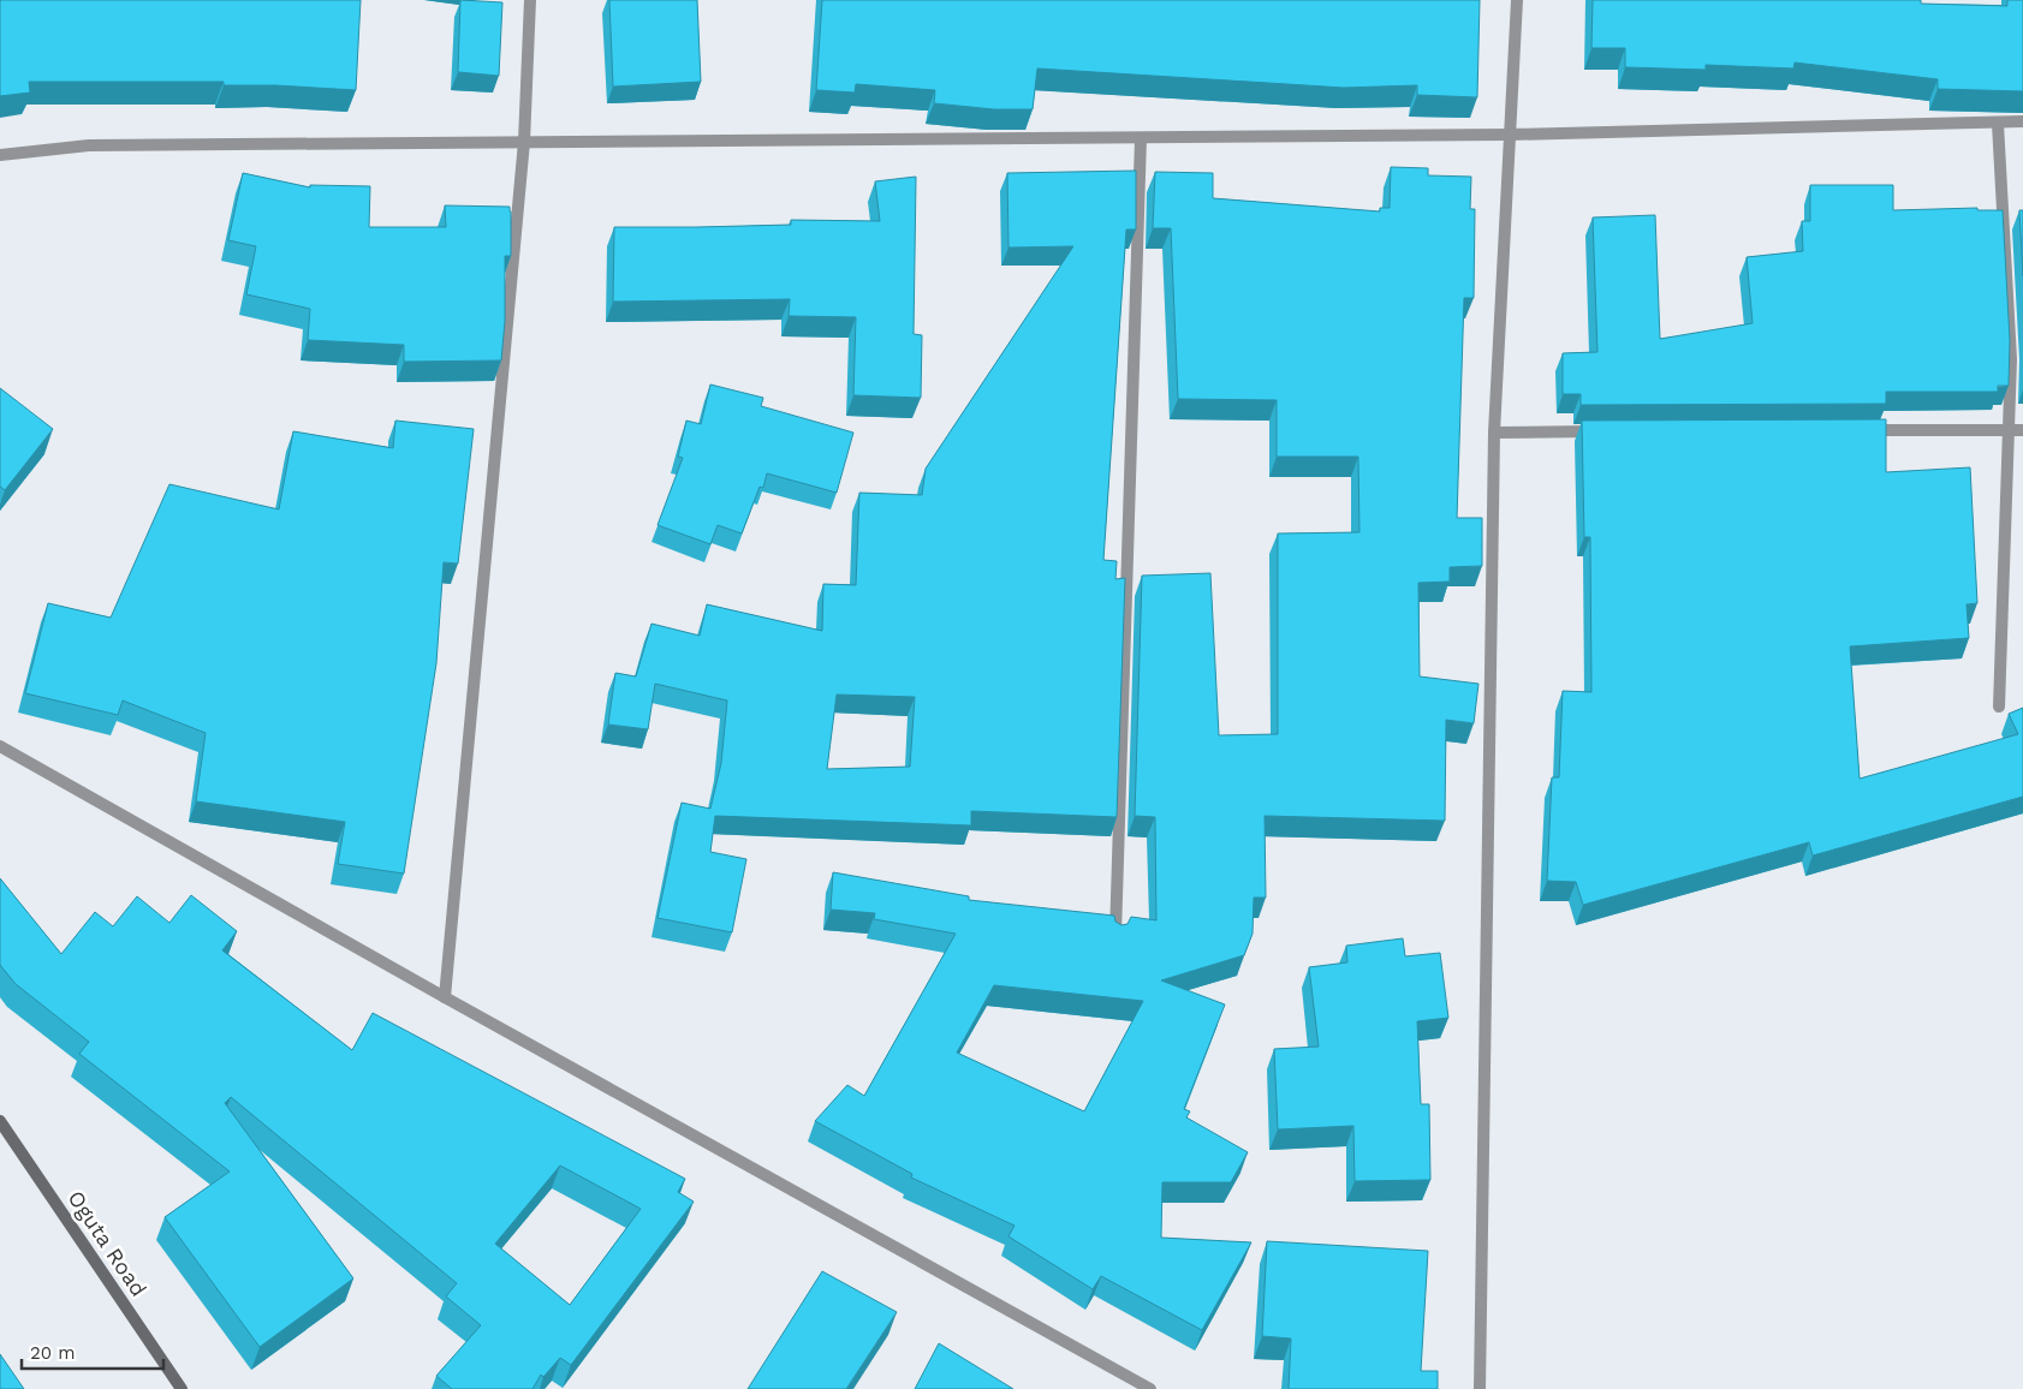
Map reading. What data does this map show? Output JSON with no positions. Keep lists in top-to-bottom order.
{
  "streets": {
    "main road": ["Oguta Road"]
  },
  "scale_bar": "20 m"
}
